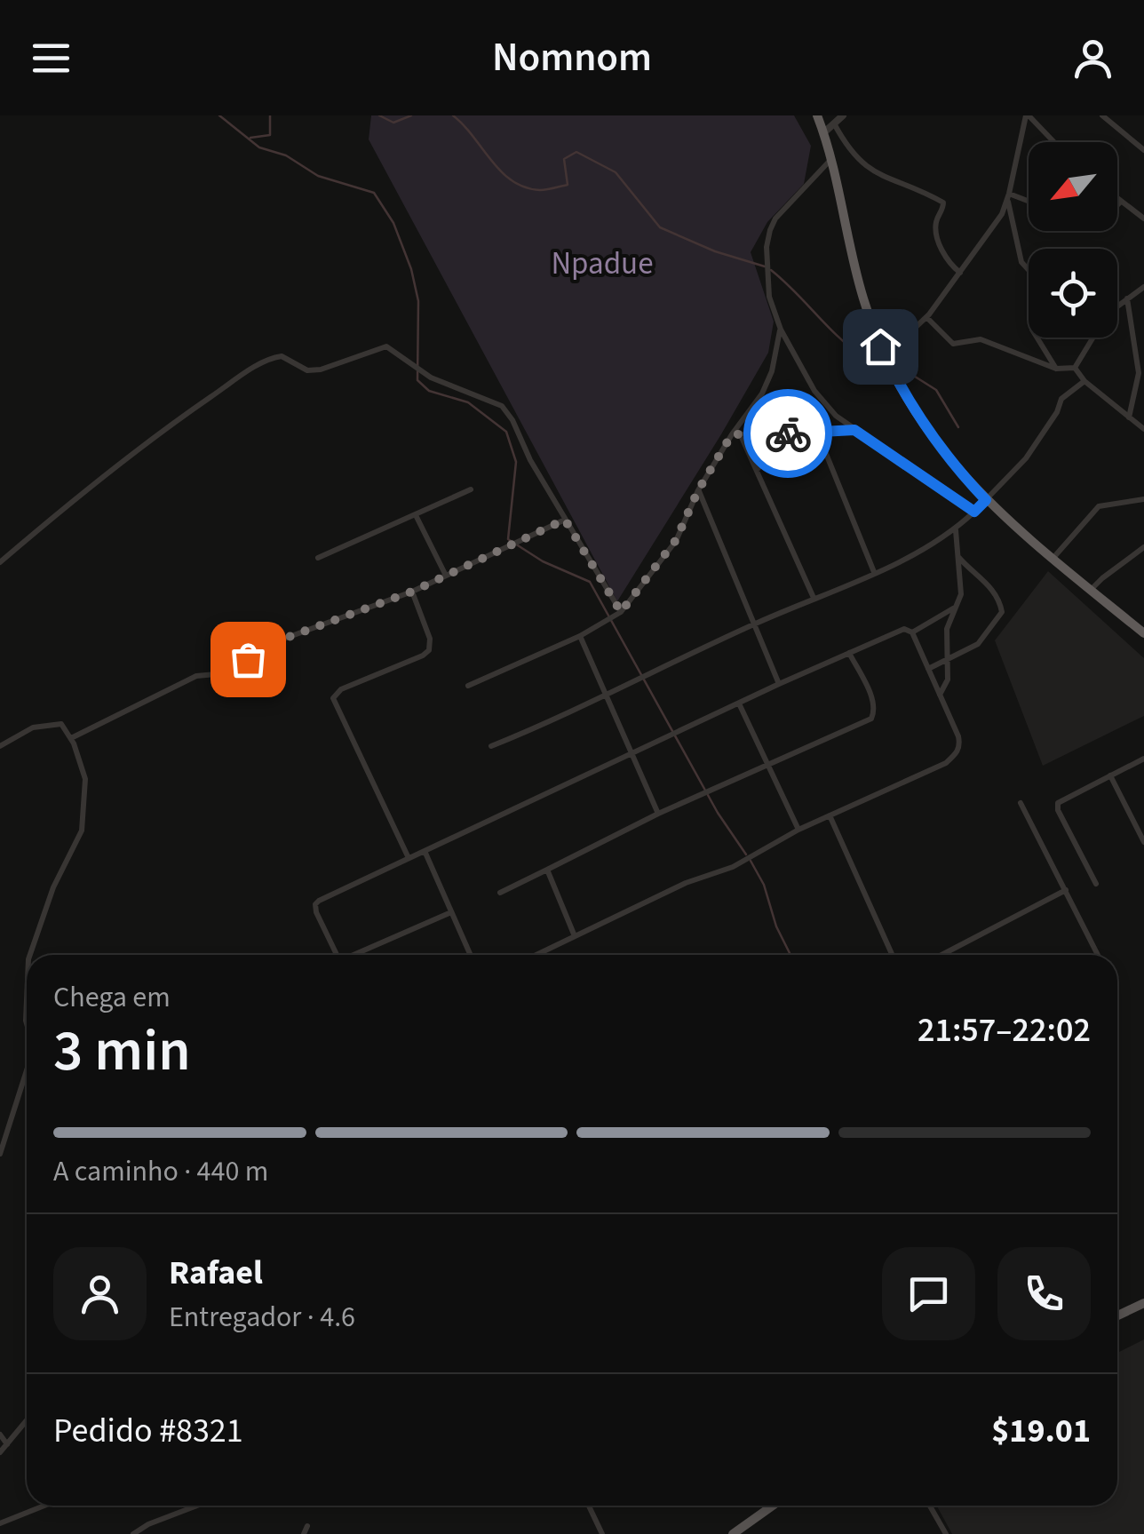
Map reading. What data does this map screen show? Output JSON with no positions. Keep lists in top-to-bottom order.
{
  "parks": ["Npadue"],
  "north": "bottom left",
  "page": {
    "header": "Nomnom",
    "heading": ["3 min", "Chega em", "21:57–22:02"],
    "panel": [
      "Rafael",
      "Entregador · 4.6",
      "Pedido #8321",
      "$19.01"
    ],
    "bar": "A caminho · 440 m"
  }
}
